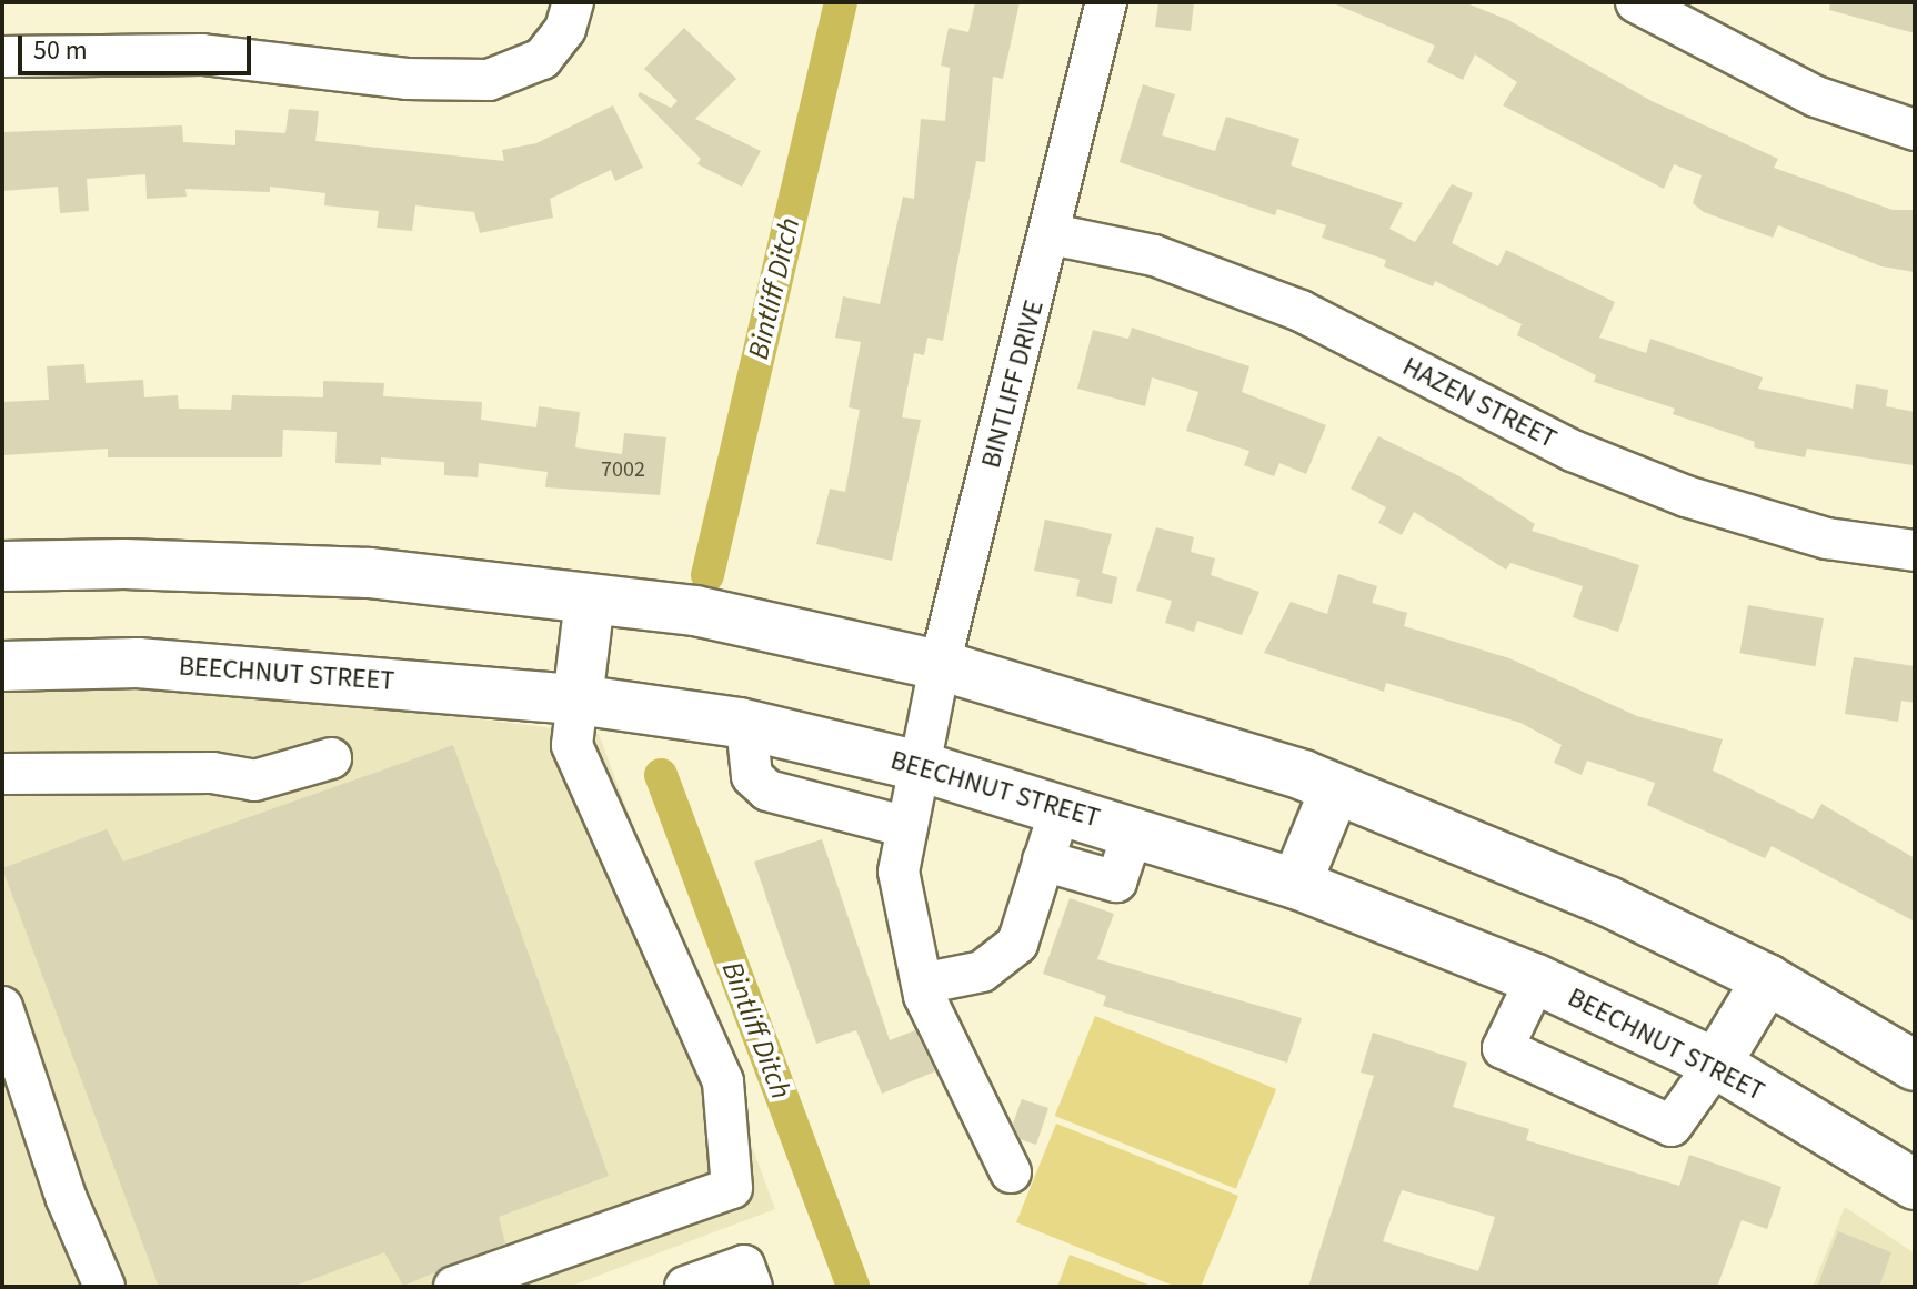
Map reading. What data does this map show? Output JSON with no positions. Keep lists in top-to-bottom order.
{
  "streets": {
    "main road": ["BEECHNUT STREET"],
    "street": ["BINTLIFF DRIVE", "HAZEN STREET"]
  },
  "crossings": [
    ["BINTLIFF DRIVE", "HAZEN STREET"],
    ["BINTLIFF DRIVE", "BEECHNUT STREET"]
  ],
  "water": ["Bintliff Ditch"],
  "house_numbers": ["7002"],
  "scale_bar": "50 m"
}
